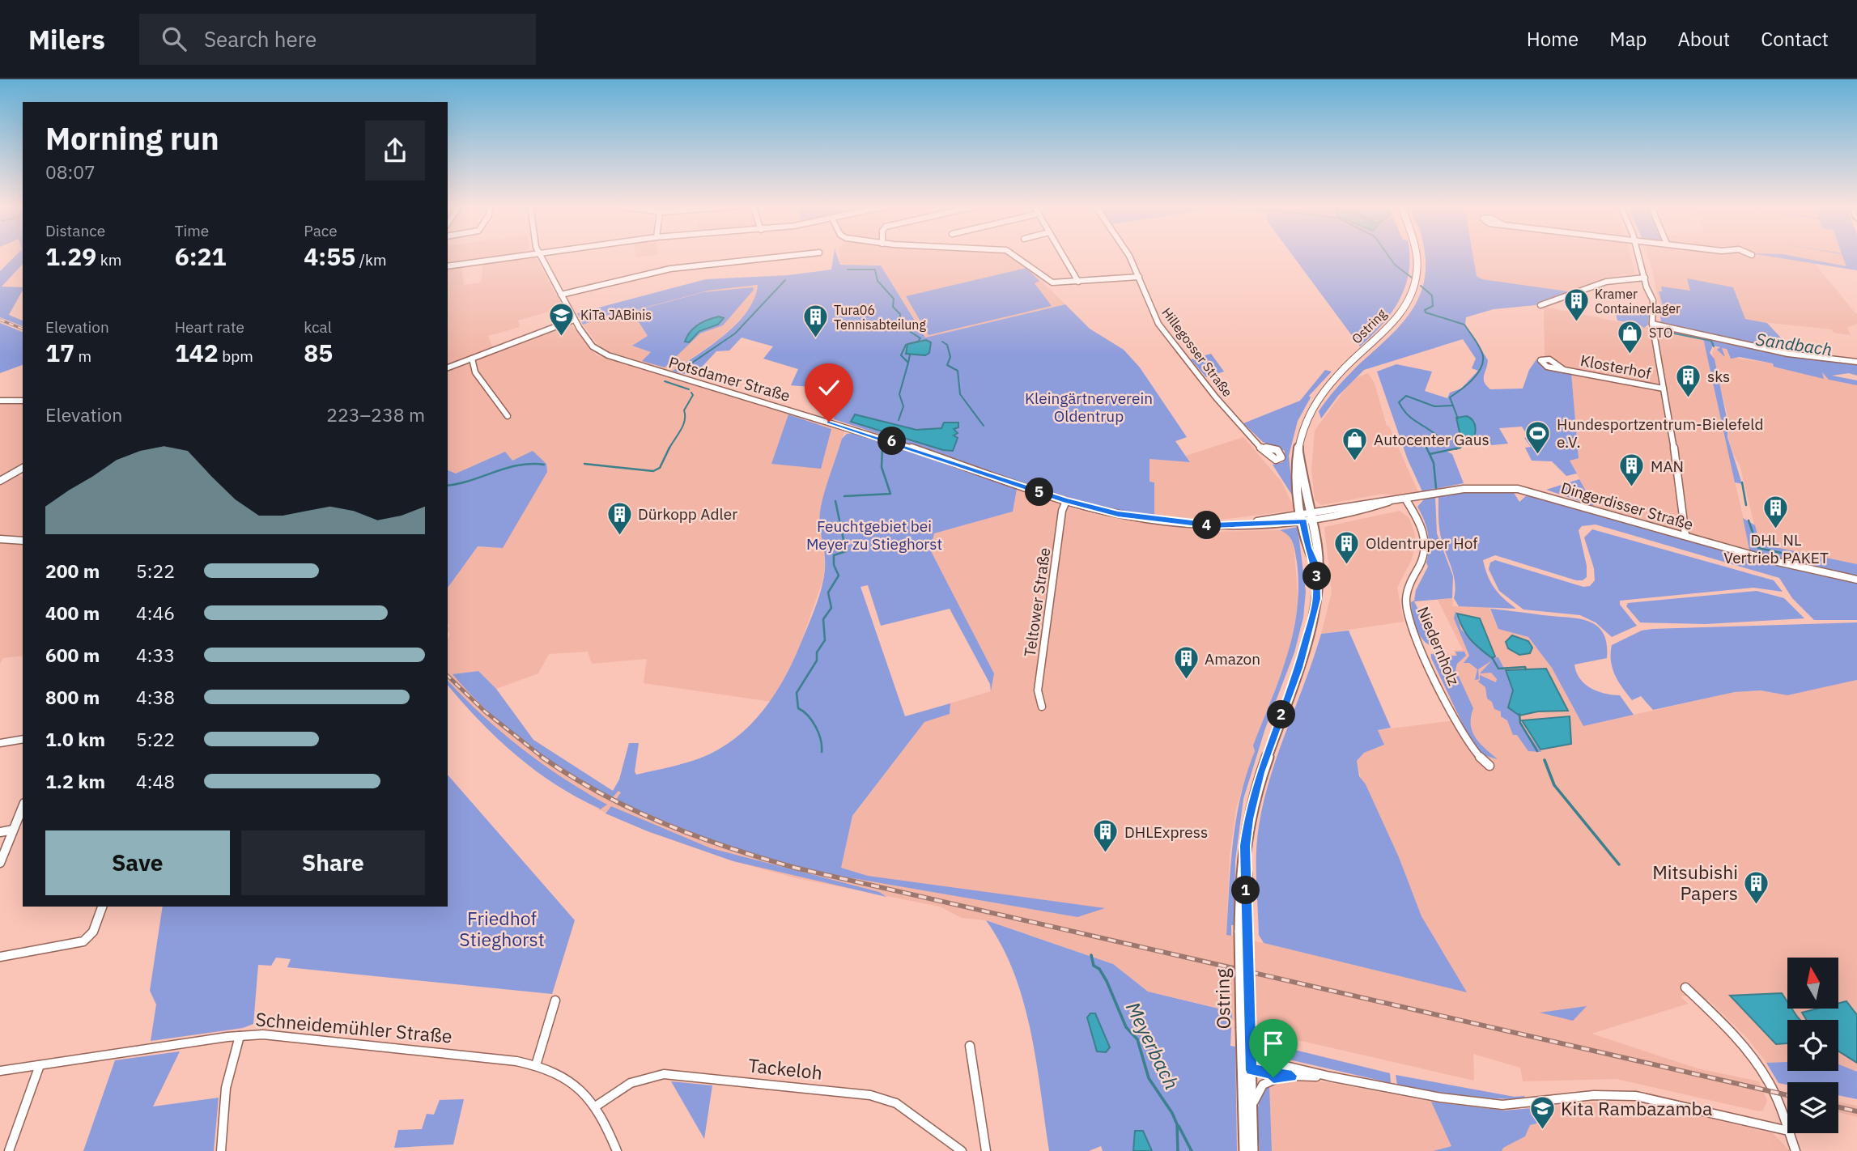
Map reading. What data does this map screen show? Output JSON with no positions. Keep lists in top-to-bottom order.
{
  "streets": {
    "main road": ["Ostring"],
    "street": [
      "Hillegosser Straße",
      "Klosterhof",
      "Potsdamer Straße",
      "Dingerdisser Straße",
      "Teltower Straße",
      "Niedernholz",
      "Schneidemühler Straße",
      "Tackeloh"
    ]
  },
  "crossings": [
    ["Ostring", "Potsdamer Straße"],
    ["Ostring", "Dingerdisser Straße"],
    ["Potsdamer Straße", "Dingerdisser Straße"],
    ["Potsdamer Straße", "Teltower Straße"],
    ["Dingerdisser Straße", "Niedernholz"],
    ["Schneidemühler Straße", "Tackeloh"]
  ],
  "water": ["Sandbach", "Meyerbach"],
  "parks": ["Kleingärtnerverein Oldentrup", "Feuchtgebiet bei Meyer zu Stieghorst", "Friedhof Stieghorst"],
  "places": {
    "building": [
      "Kramer Containerlager",
      "Tura06 Tennisabteilung",
      "sks",
      "MAN",
      "DHL NL Vertrieb PAKET",
      "Dürkopp Adler",
      "Oldentruper Hof",
      "Amazon",
      "DHLExpress",
      "Mitsubishi Papers"
    ],
    "school or university": ["KiTa JABinis", "Kita Rambazamba"],
    "shop": ["STO", "Autocenter Gaus"],
    "sports": ["Hundesportzentrum-Bielefeld e.V."]
  },
  "north": "top",
  "page": {
    "header": "Milers",
    "search": "Search here",
    "nav": [
      "Home",
      "Map",
      "About",
      "Contact"
    ],
    "heading": ["Morning run", "08:07"],
    "stats": [
      ["Distance", "1.29 km"],
      ["Time", "6:21"],
      ["Pace", "4:55 /km"],
      ["Elevation", "17 m"],
      ["Heart rate", "142 bpm"],
      ["kcal", "85"]
    ],
    "chart": ["Elevation", "223–238 m"],
    "pins": [
      "6",
      "5",
      "4",
      "3",
      "2",
      "1"
    ],
    "list": [
      {
        "name": "200 m",
        "note": "5:22"
      },
      {
        "name": "400 m",
        "note": "4:46"
      },
      {
        "name": "600 m",
        "note": "4:33"
      },
      {
        "name": "800 m",
        "note": "4:38"
      },
      {
        "name": "1.0 km",
        "note": "5:22"
      },
      {
        "name": "1.2 km",
        "note": "4:48"
      }
    ],
    "buttons": ["Save", "Share"]
  }
}
